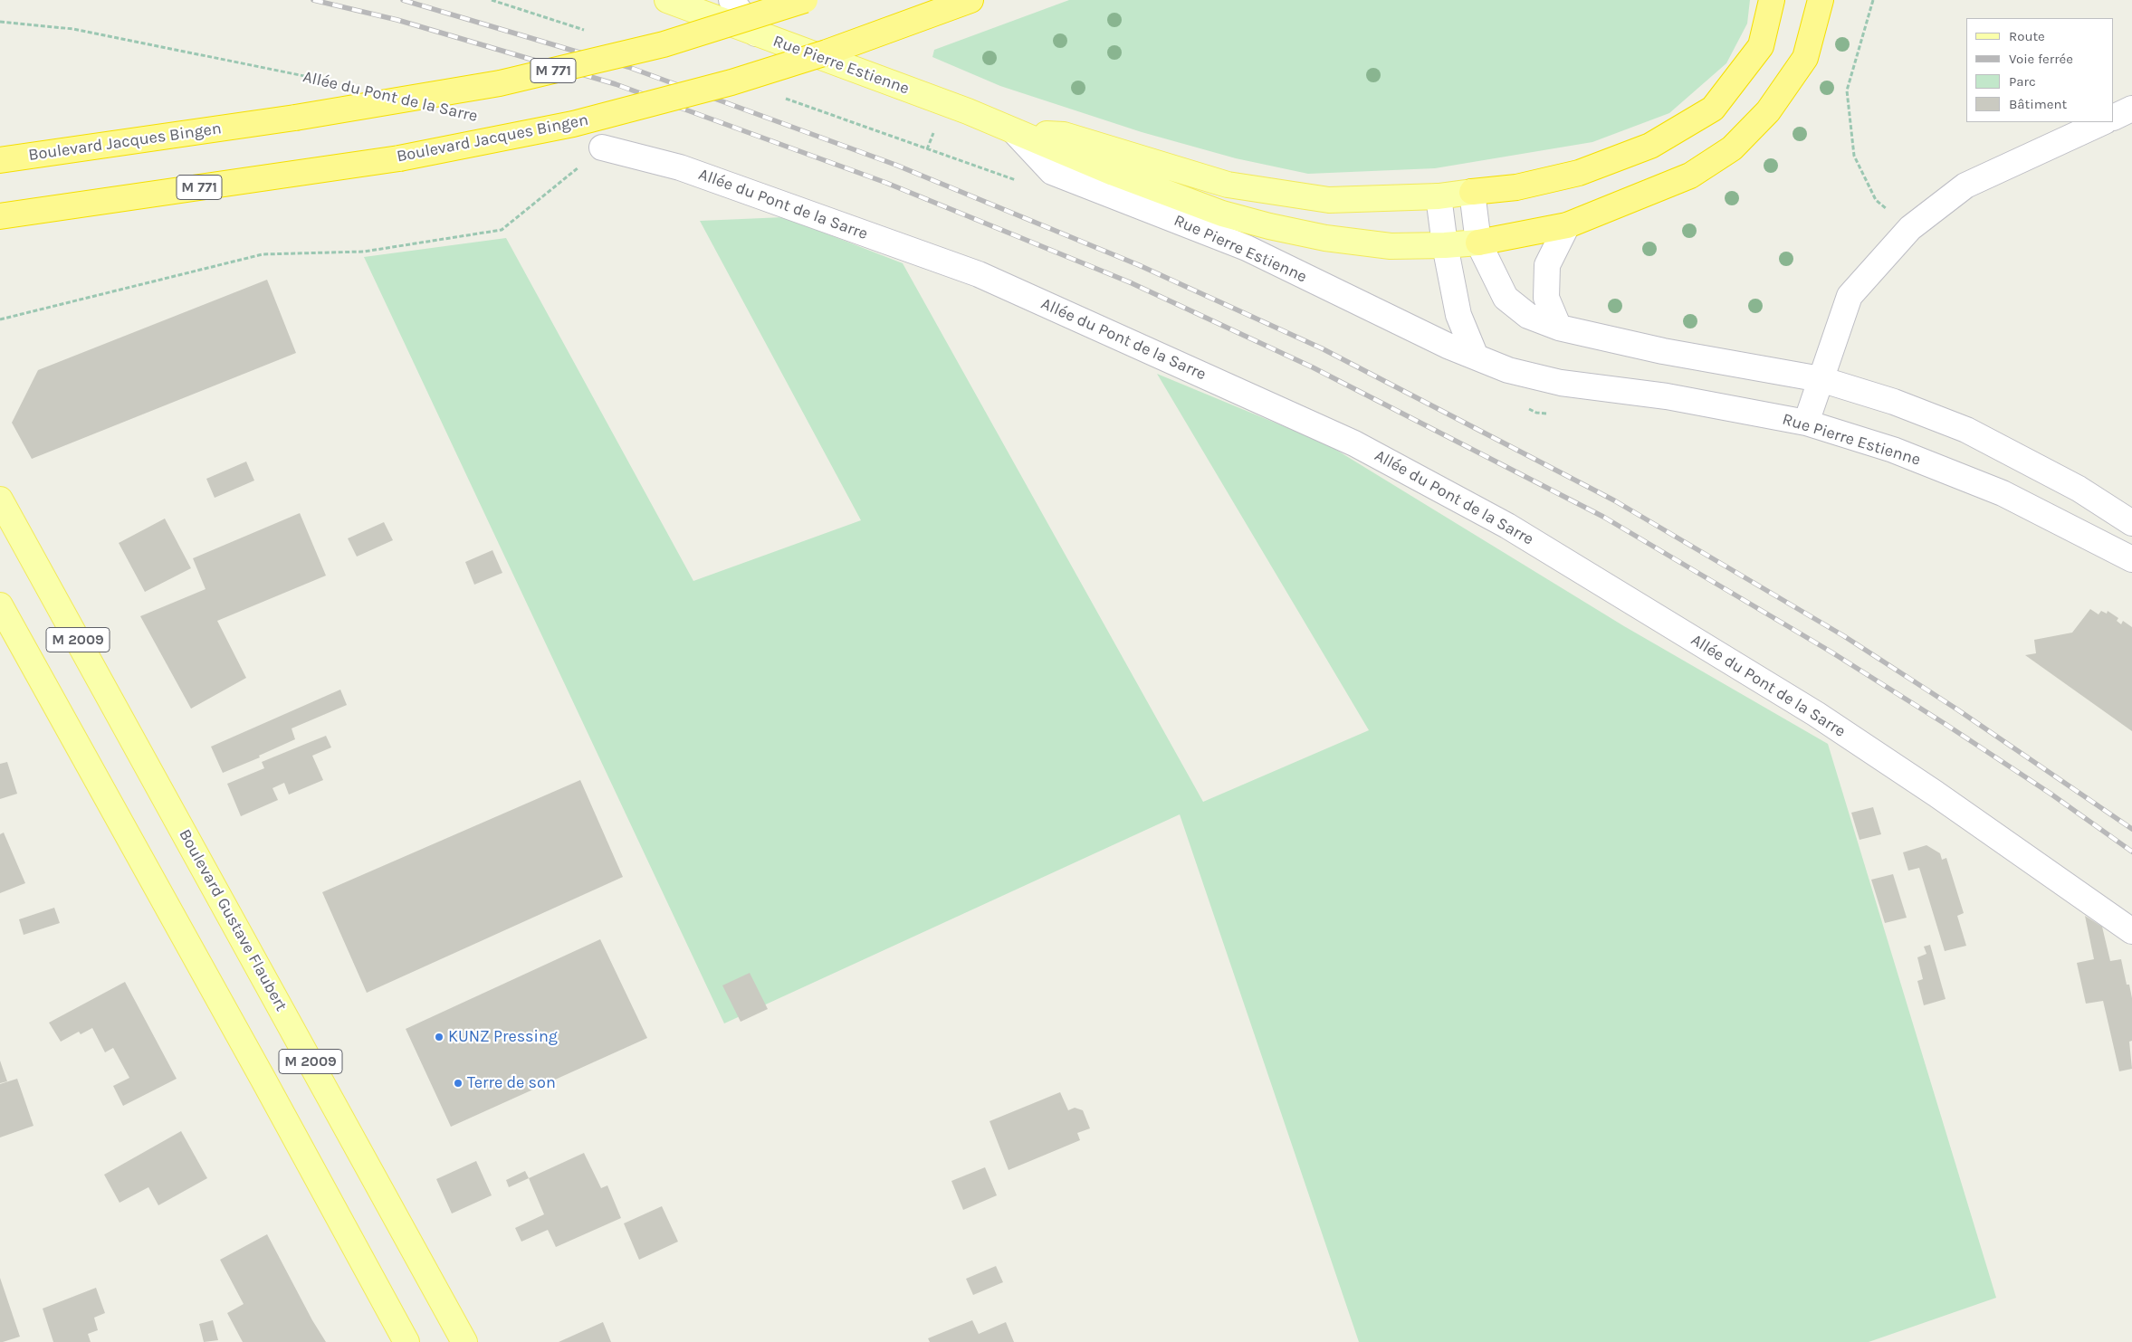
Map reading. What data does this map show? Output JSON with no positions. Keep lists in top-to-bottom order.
{
  "streets": {
    "highway": ["M 771", "Boulevard Jacques Bingen"],
    "main road": ["Rue Pierre Estienne", "M 2009", "Boulevard Gustave Flaubert"],
    "street": ["Allée du Pont de la Sarre"]
  },
  "places": ["KUNZ Pressing", "Terre de son"],
  "legend": [
    "Route",
    "Voie ferrée",
    "Parc",
    "Bâtiment"
  ]
}
